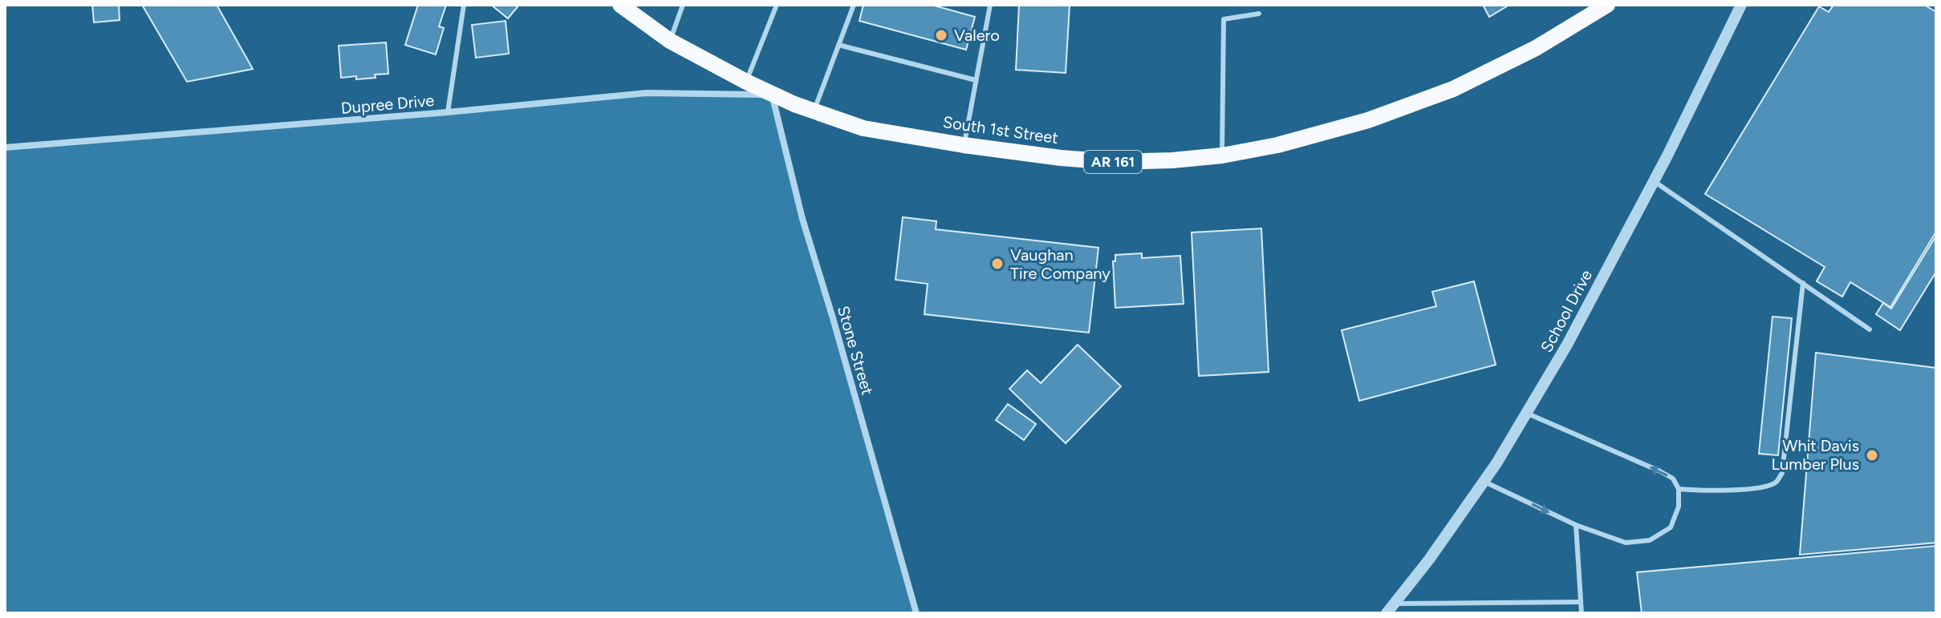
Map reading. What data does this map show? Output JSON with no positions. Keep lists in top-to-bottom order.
{
  "streets": {
    "main road": ["South 1st Street", "AR 161"],
    "street": ["Dupree Drive", "School Drive", "Stone Street"]
  },
  "crossings": [
    ["Dupree Drive", "South 1st Street"],
    ["Dupree Drive", "Stone Street"],
    ["South 1st Street", "Stone Street"]
  ],
  "places": ["Valero", "Vaughan Tire Company", "Whit Davis Lumber Plus"]
}
